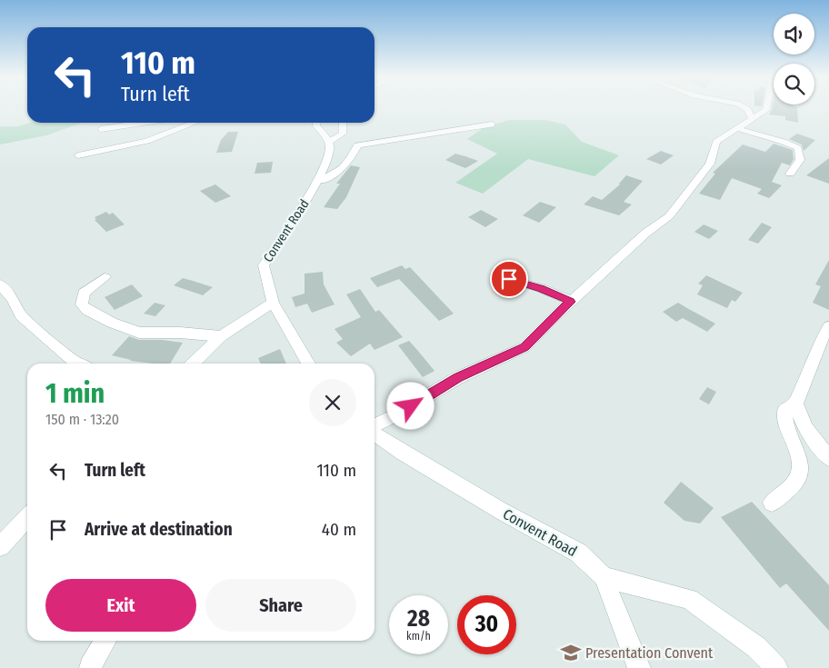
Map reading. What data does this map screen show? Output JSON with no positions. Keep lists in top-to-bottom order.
{
  "streets": {
    "street": ["Convent Road"]
  },
  "places": {
    "school or university": ["Presentation Convent"]
  },
  "page": {
    "turn": ["110 m", "Turn left"],
    "heading": ["1 min", "150 m · 13:20"],
    "list": [
      {
        "name": "Turn left",
        "value": "110 m"
      },
      {
        "name": "Arrive at destination",
        "value": "40 m"
      }
    ],
    "buttons": ["Exit", "Share"],
    "speed": "28 km/h",
    "limit": "30"
  }
}
